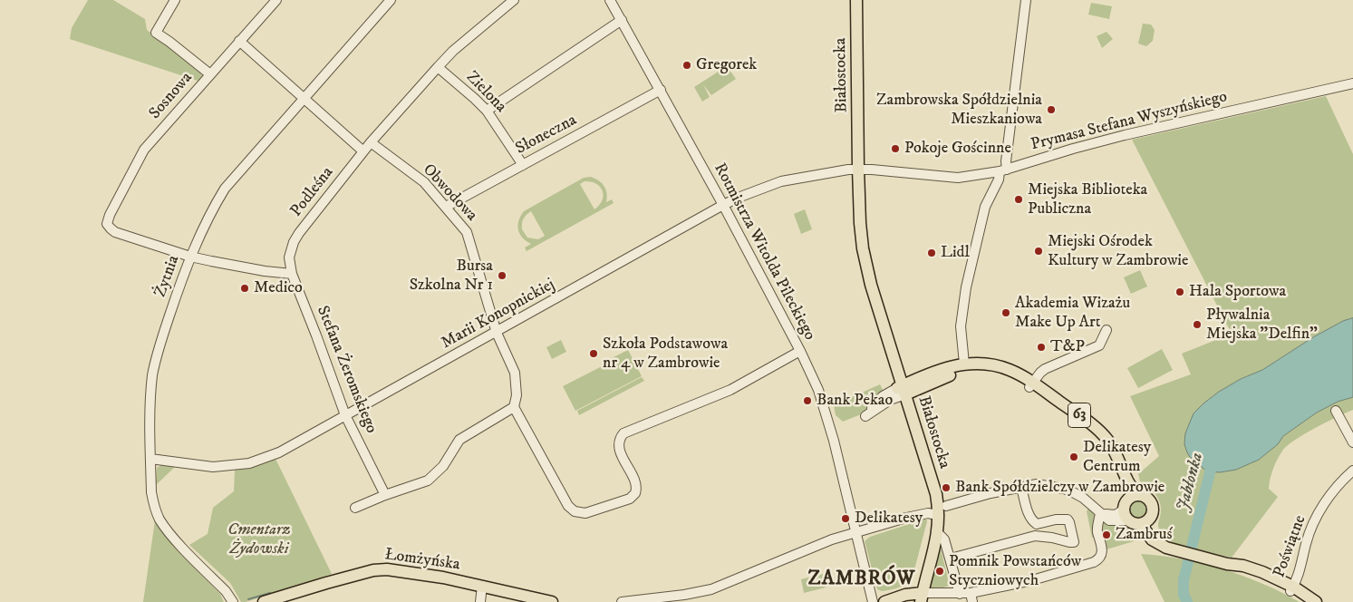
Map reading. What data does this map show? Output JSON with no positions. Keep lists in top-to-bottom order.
{
  "streets": {
    "main road": ["Białostocka", "63", "Łomżyńska"],
    "street": [
      "Zielona",
      "Sosnowa",
      "Prymasa Stefana Wyszyńskiego",
      "Słoneczna",
      "Podleśna",
      "Obwodowa",
      "Rotmistrza Witolda Pileckiego",
      "Żytnia",
      "Marii Konopnickiej",
      "Stefana Żeromskiego",
      "Poświątne"
    ]
  },
  "crossings": [
    ["Białostocka", "Prymasa Stefana Wyszyńskiego"],
    ["Białostocka", "Marii Konopnickiej"],
    ["Białostocka", "63"],
    ["Zielona", "Słoneczna"],
    ["Zielona", "Podleśna"],
    ["Sosnowa", "Żytnia"],
    ["Prymasa Stefana Wyszyńskiego", "Marii Konopnickiej"],
    ["Słoneczna", "Obwodowa"],
    ["Słoneczna", "Rotmistrza Witolda Pileckiego"],
    ["Podleśna", "Obwodowa"],
    ["Podleśna", "Stefana Żeromskiego"],
    ["Obwodowa", "Marii Konopnickiej"],
    ["Rotmistrza Witolda Pileckiego", "Marii Konopnickiej"],
    ["Żytnia", "Marii Konopnickiej"],
    ["Marii Konopnickiej", "Stefana Żeromskiego"]
  ],
  "districts": ["ZAMBRÓW"],
  "water": ["Jabłonka"],
  "parks": ["Cmentarz Żydowski"],
  "places": [
    "Gregorek",
    "Zambrowska Spółdzielnia Mieszkaniowa",
    "Pokoje Gościnne",
    "Miejska Biblioteka Publiczna",
    "Miejski Ośrodek Kultury w Zambrowie",
    "Lidl",
    "Bursa Szkolna Nr 1",
    "Medico",
    "Hala Sportowa",
    "Akademia Wizażu Make Up Art",
    "Pływalnia Miejska \"Delfin\"",
    "T&P",
    "Szkoła Podstawowa nr 4 w Zambrowie",
    "Bank Pekao",
    "Delikatesy Centrum",
    "Bank Spółdzielczy w Zambrowie",
    "Delikatesy",
    "Zambruś",
    "Pomnik Powstańców Styczniowych"
  ]
}
